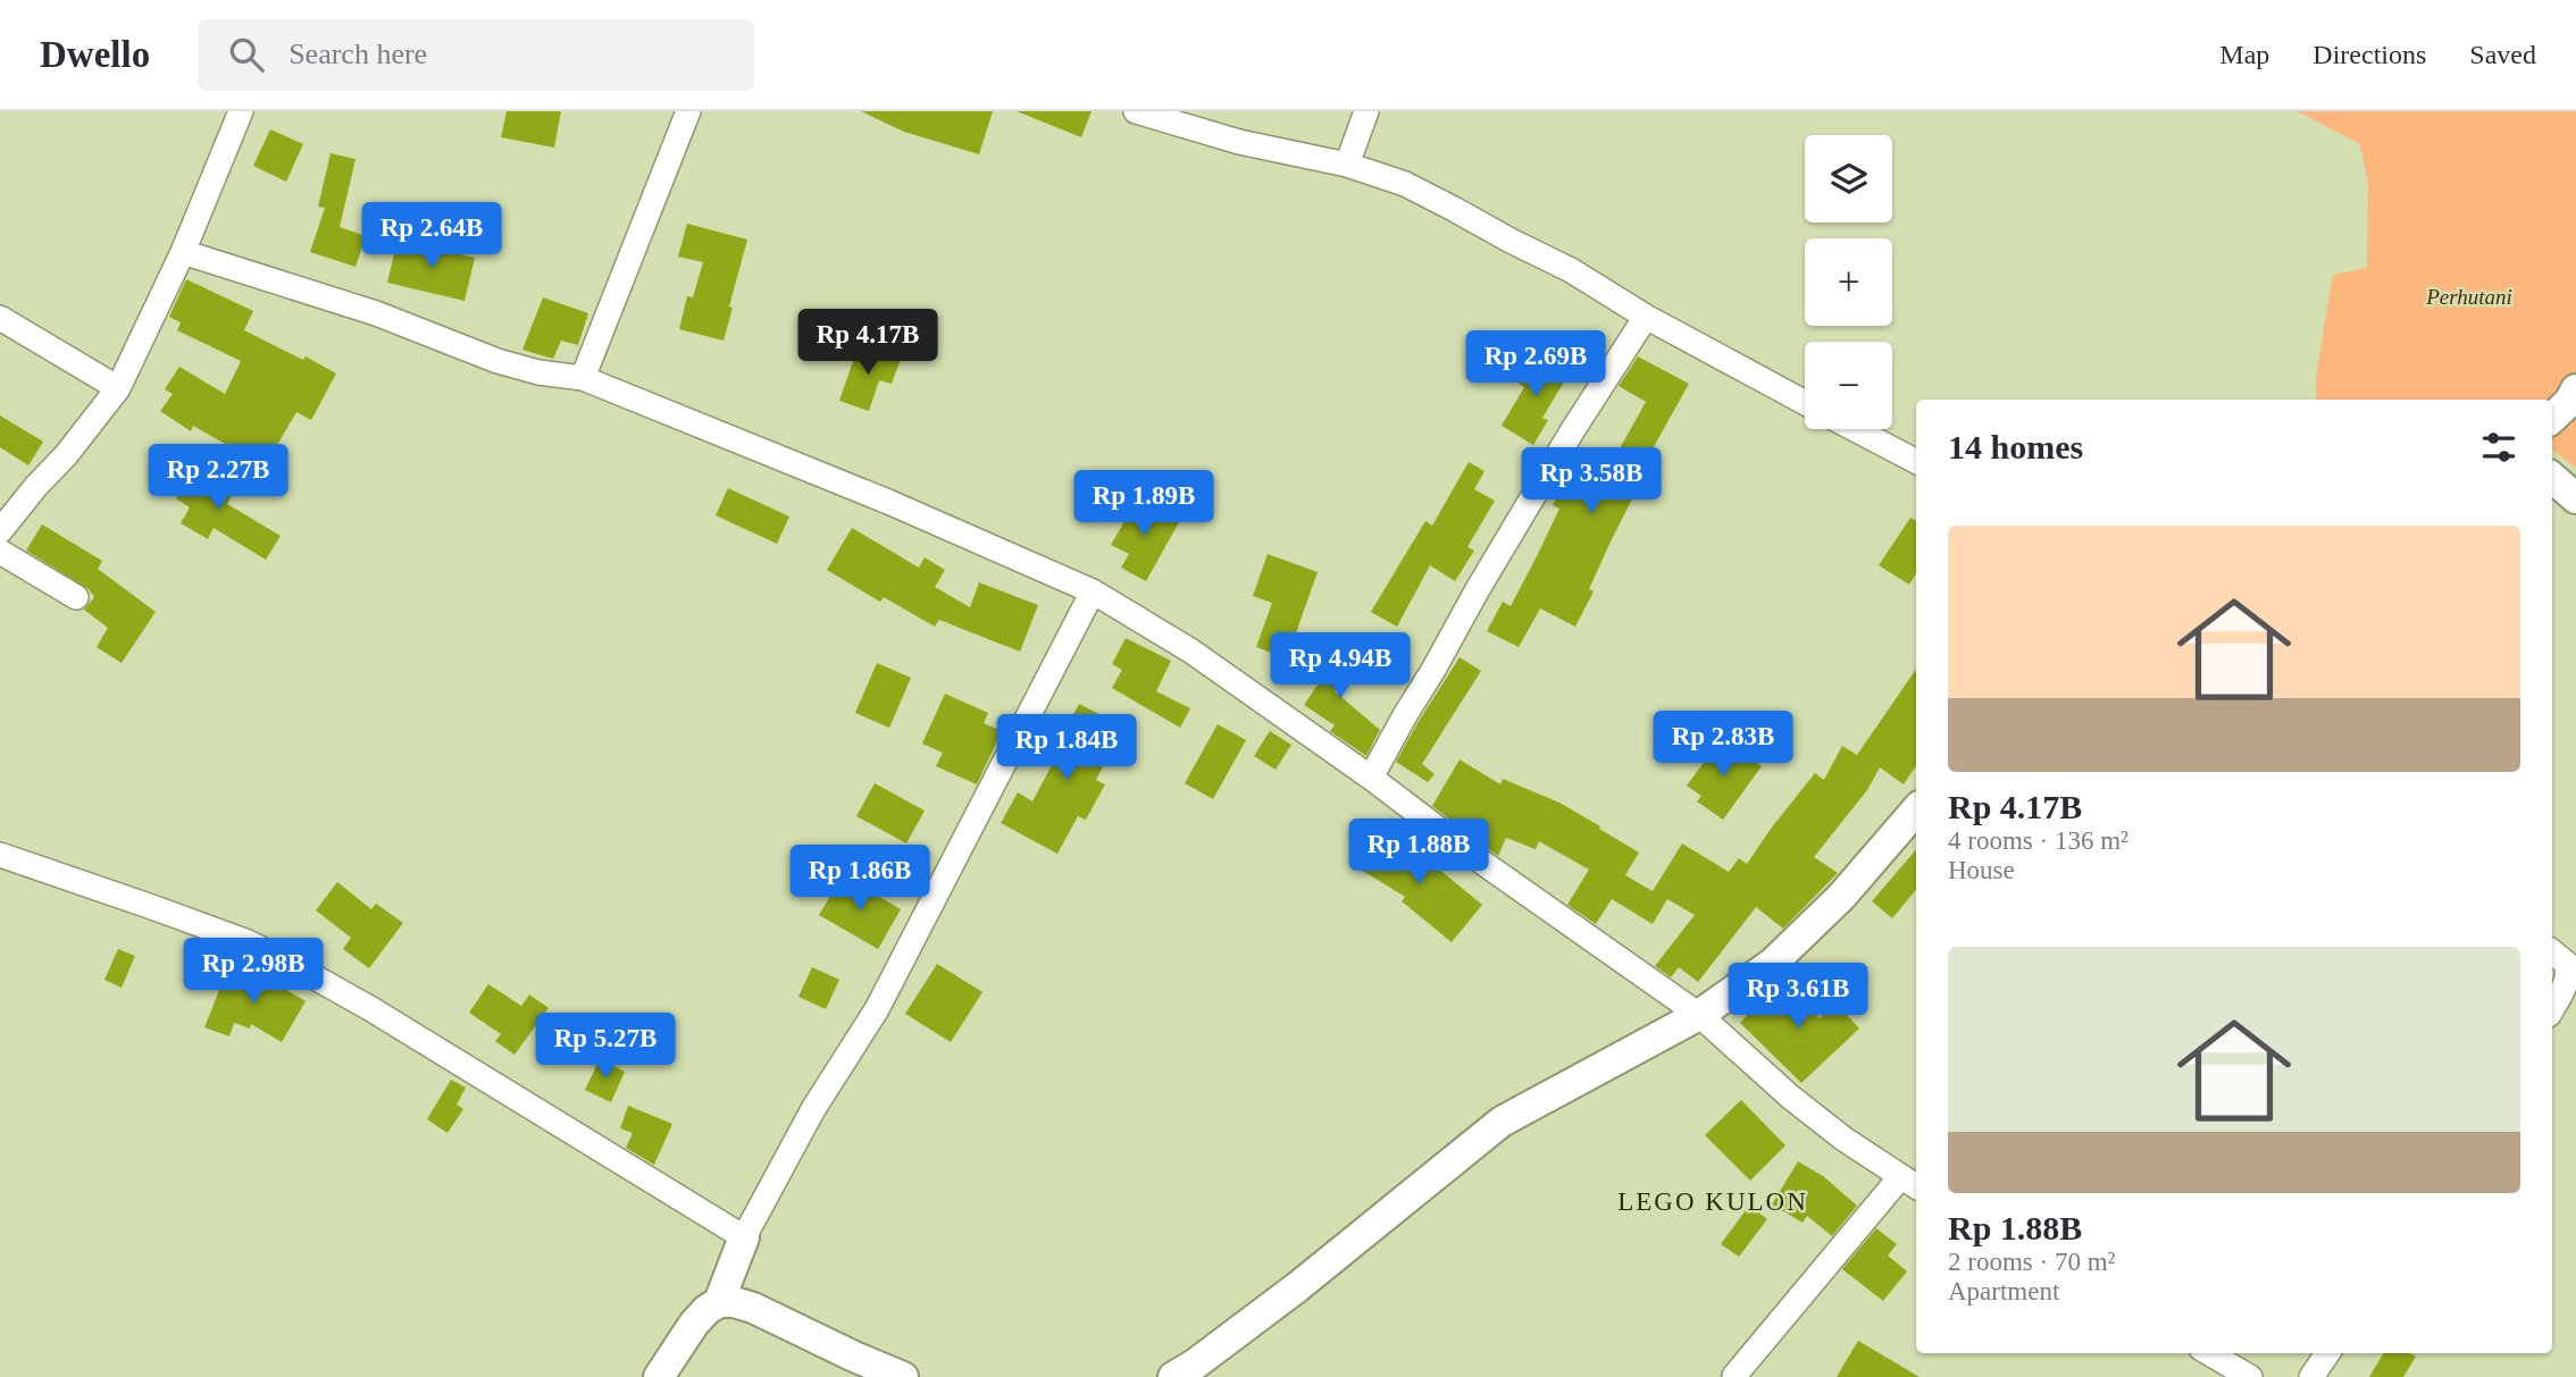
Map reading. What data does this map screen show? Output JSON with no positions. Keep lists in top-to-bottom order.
{
  "districts": ["LEGO KULON"],
  "parks": ["Perhutani"],
  "page": {
    "header": "Dwello",
    "search": "Search here",
    "nav": ["Map", "Directions", "Saved"],
    "map_buttons": ["+", "−"],
    "price": [
      "Rp 2.64B",
      "Rp 4.17B",
      "Rp 2.69B",
      "Rp 2.27B",
      "Rp 3.58B",
      "Rp 1.89B",
      "Rp 4.94B",
      "Rp 2.83B",
      "Rp 1.84B",
      "Rp 1.88B",
      "Rp 1.86B",
      "Rp 2.98B",
      "Rp 3.61B",
      "Rp 5.27B"
    ],
    "heading": "14 homes",
    "list": [
      {
        "name": "Rp 4.17B",
        "note": "4 rooms · 136 m² · House"
      },
      {
        "name": "Rp 1.88B",
        "note": "2 rooms · 70 m² · Apartment"
      }
    ]
  }
}
